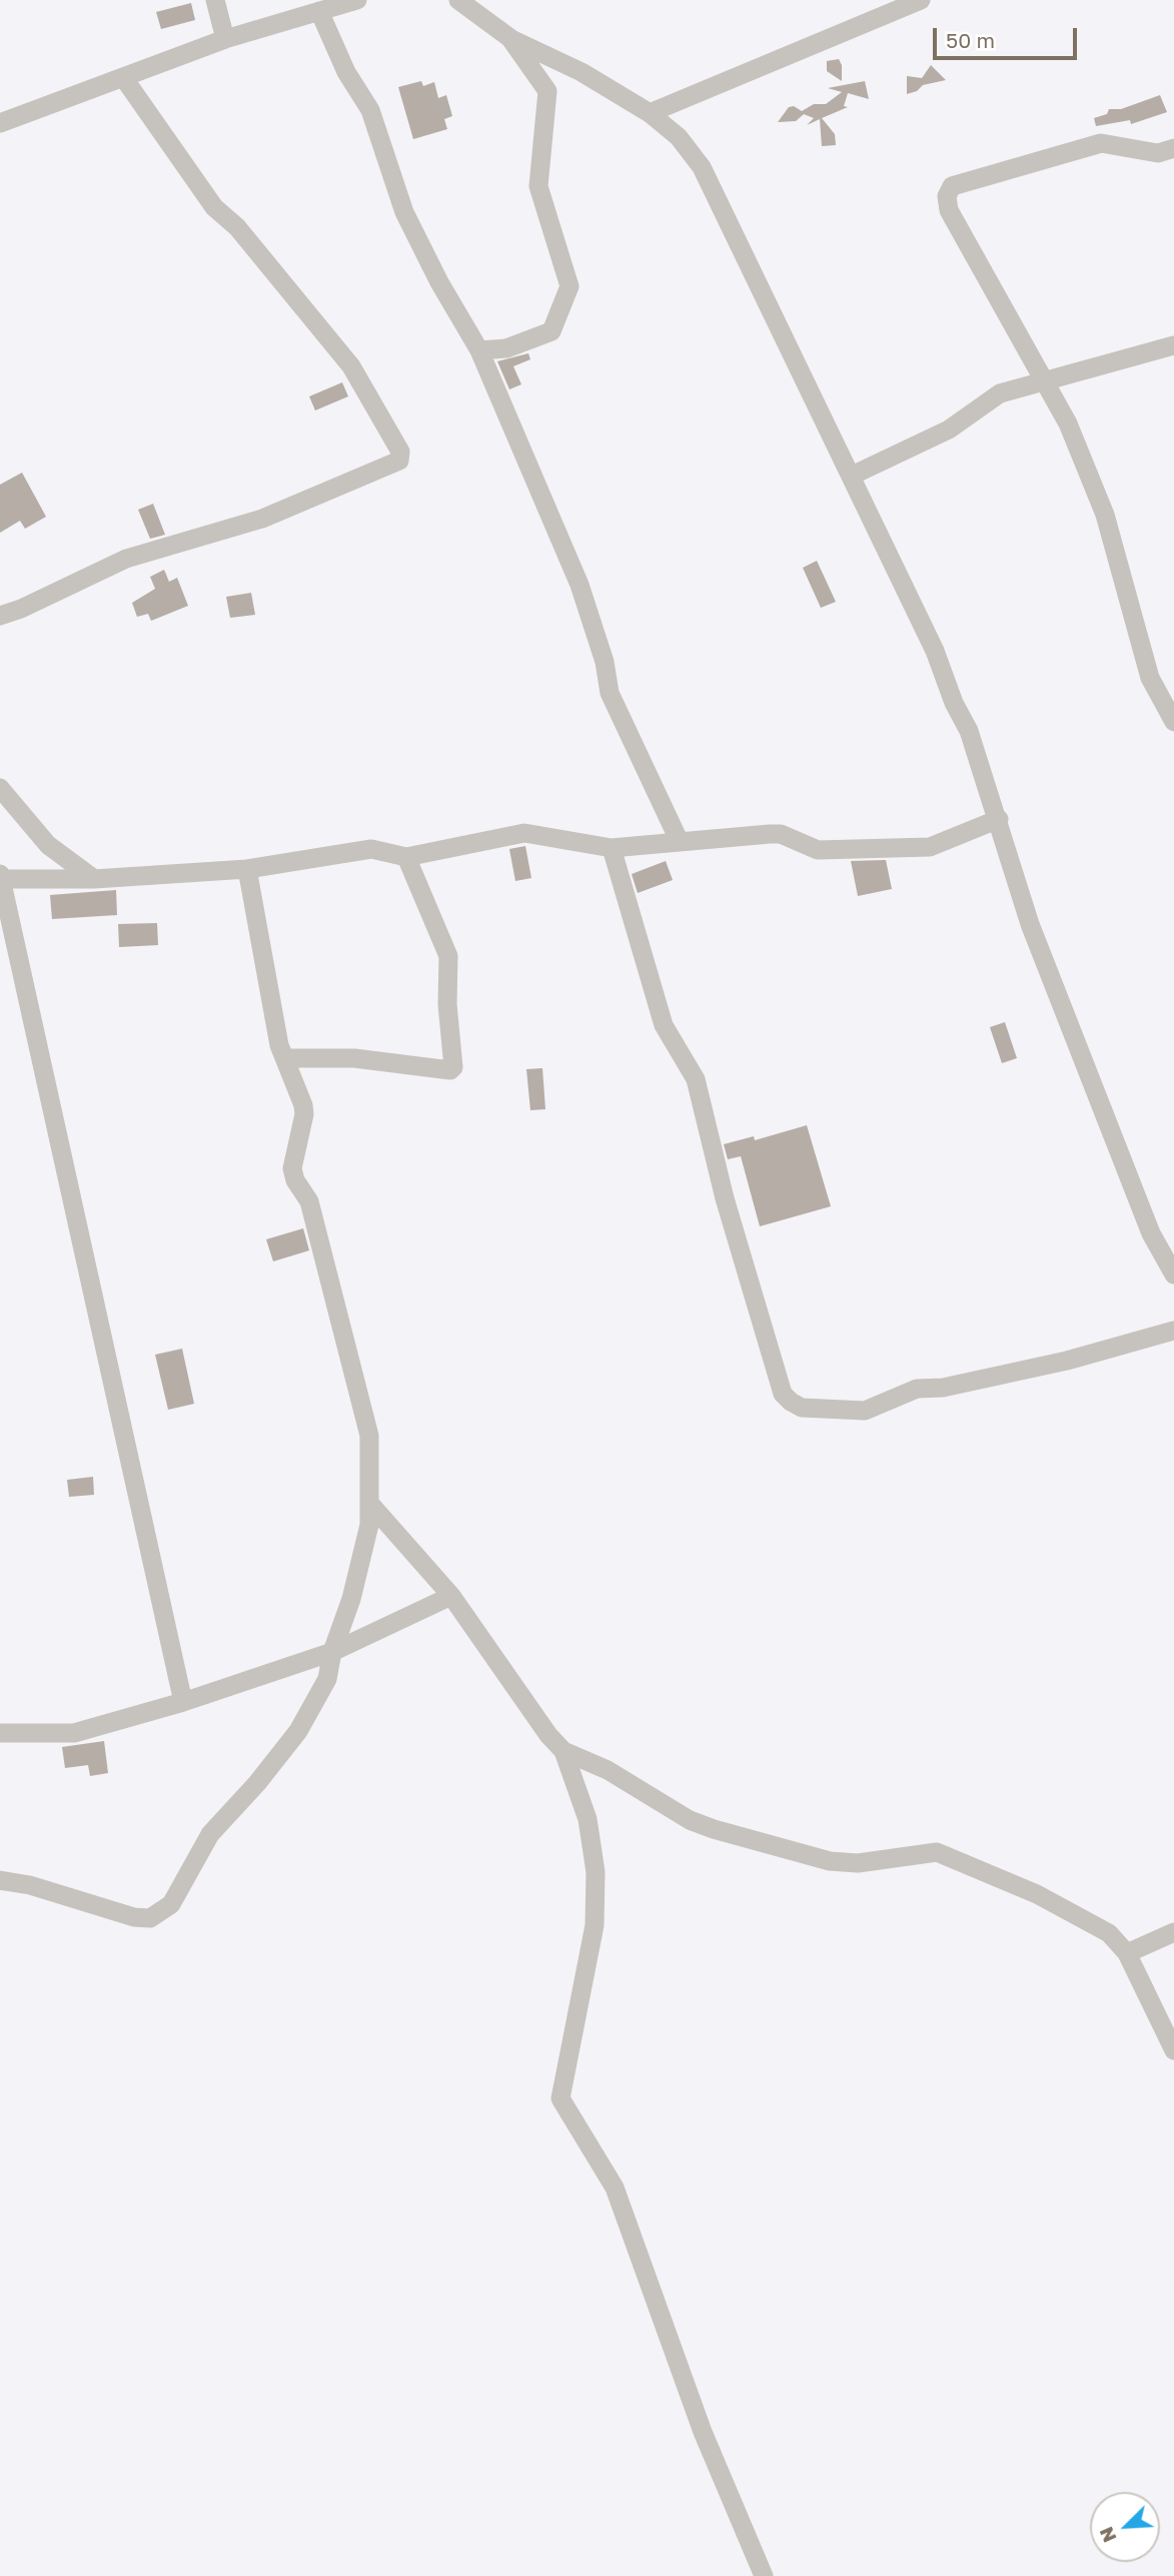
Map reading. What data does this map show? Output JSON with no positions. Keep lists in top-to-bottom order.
{
  "scale_bar": "50 m",
  "north": "bottom left"
}
